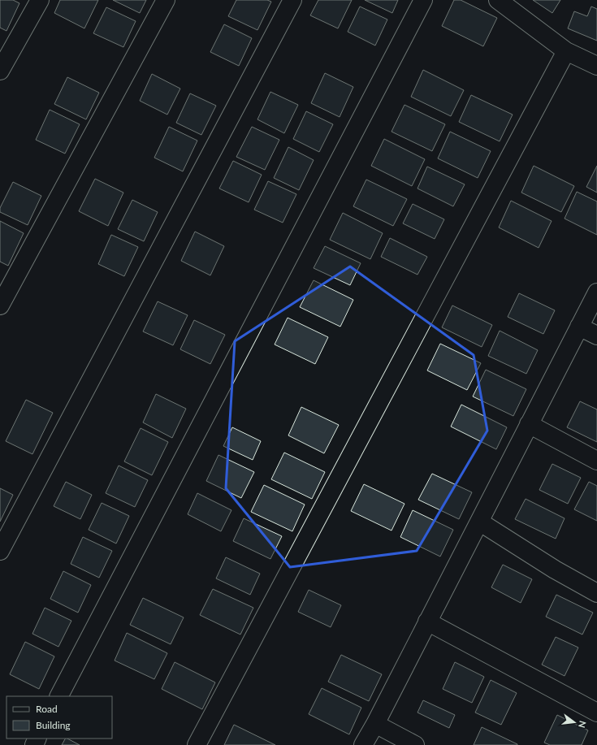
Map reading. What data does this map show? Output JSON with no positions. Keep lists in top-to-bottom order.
{
  "legend": ["Road", "Building"],
  "north": "right"
}
